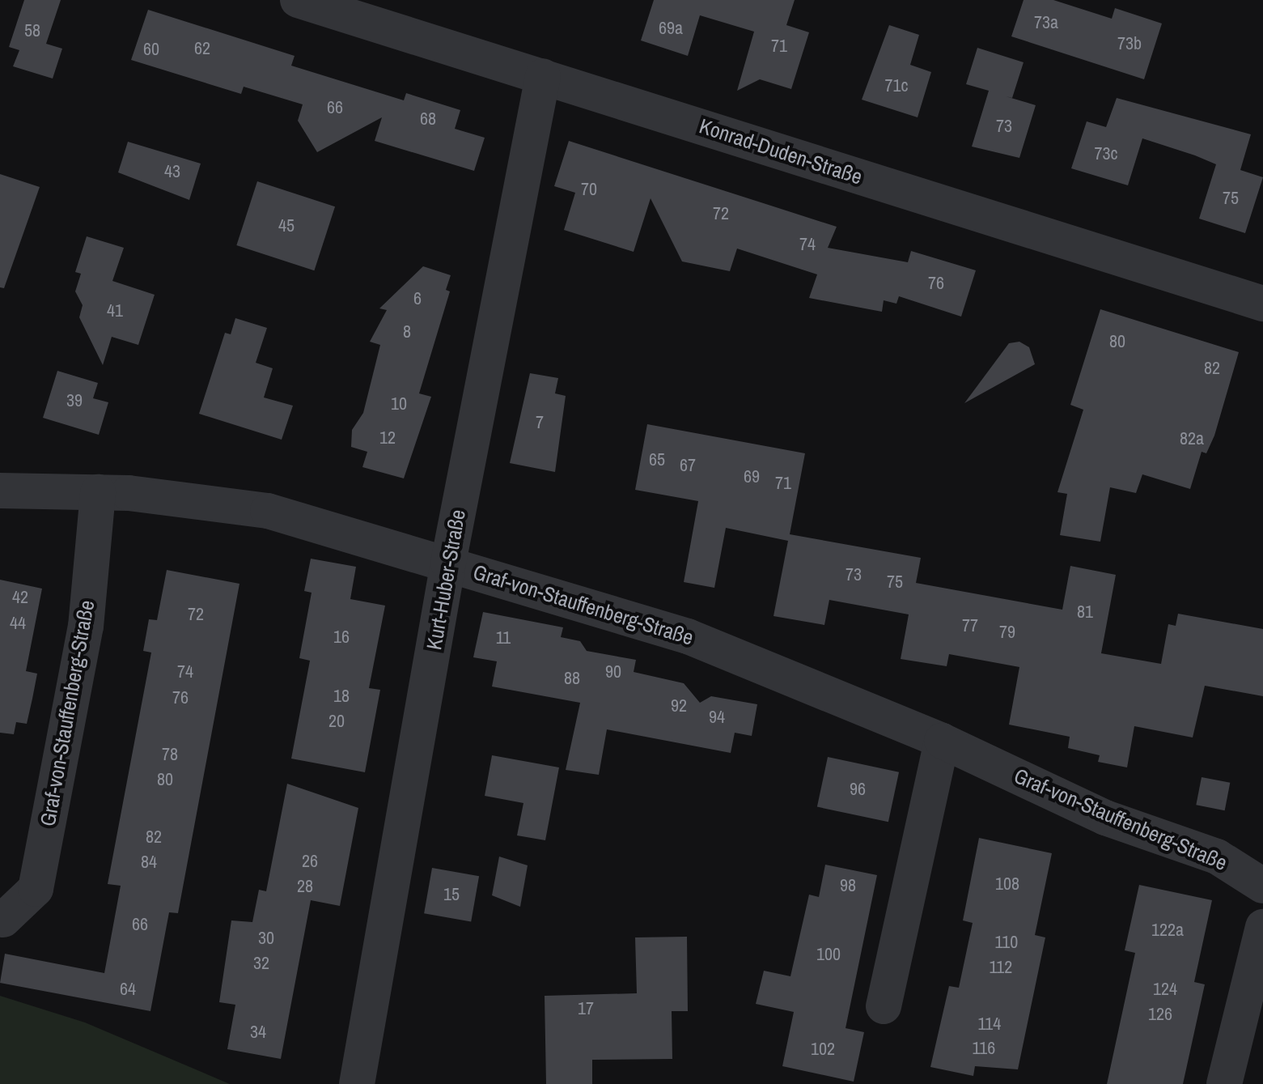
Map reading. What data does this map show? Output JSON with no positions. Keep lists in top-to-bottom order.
{
  "streets": {
    "street": ["Konrad-Duden-Straße", "Kurt-Huber-Straße", "Graf-von-Stauffenberg-Straße"]
  },
  "crossings": [
    ["Konrad-Duden-Straße", "Kurt-Huber-Straße"],
    ["Kurt-Huber-Straße", "Graf-von-Stauffenberg-Straße"]
  ],
  "house_numbers": [
    "73a",
    "69a",
    "58",
    "73b",
    "71",
    "62",
    "60",
    "71c",
    "66",
    "68",
    "73",
    "73c",
    "43",
    "70",
    "75",
    "72",
    "45",
    "74",
    "76",
    "6",
    "41",
    "8",
    "80",
    "82",
    "39",
    "10",
    "7",
    "12",
    "82a",
    "65",
    "67",
    "69",
    "71",
    "73",
    "75",
    "42",
    "81",
    "72",
    "44",
    "77",
    "79",
    "16",
    "11",
    "74",
    "90",
    "88",
    "18",
    "76",
    "92",
    "94",
    "20",
    "78",
    "80",
    "96",
    "82",
    "26",
    "84",
    "108",
    "98",
    "28",
    "15",
    "66",
    "122a",
    "30",
    "110",
    "100",
    "32",
    "112",
    "64",
    "124",
    "17",
    "126",
    "114",
    "34",
    "116",
    "102"
  ]
}
